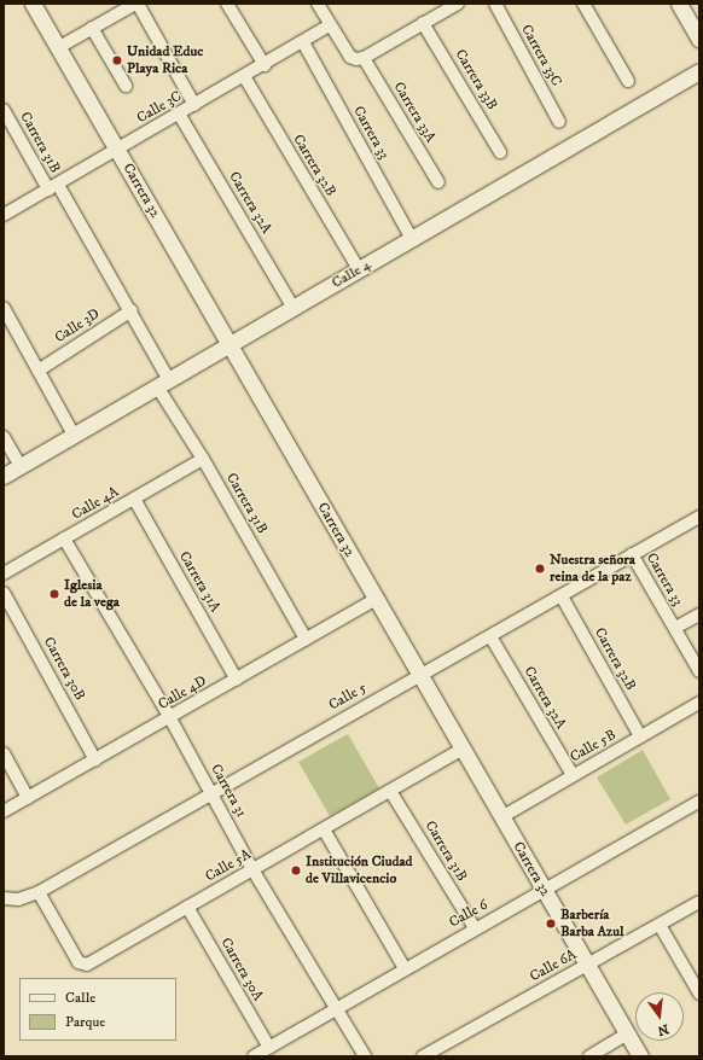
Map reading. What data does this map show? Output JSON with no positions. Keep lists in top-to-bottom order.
{
  "streets": {
    "street": [
      "Carrera 33C",
      "Carrera 33B",
      "Calle 3C",
      "Carrera 33A",
      "Carrera 33",
      "Carrera 31B",
      "Carrera 32B",
      "Carrera 32",
      "Carrera 32A",
      "Calle 4",
      "Calle 3D",
      "Calle 4A",
      "Carrera 31A",
      "Carrera 30B",
      "Calle 4D",
      "Calle 5",
      "Calle 5B",
      "Carrera 31",
      "Calle 5A",
      "Calle 6",
      "Calle 6A",
      "Carrera 30A"
    ]
  },
  "crossings": [
    ["Calle 3C", "Carrera 33"],
    ["Calle 3C", "Carrera 31B"],
    ["Calle 3C", "Carrera 32B"],
    ["Calle 3C", "Carrera 32"],
    ["Calle 3C", "Carrera 32A"],
    ["Carrera 33", "Calle 4"],
    ["Carrera 33", "Calle 5"],
    ["Carrera 31B", "Calle 4"],
    ["Carrera 31B", "Calle 3D"],
    ["Carrera 31B", "Calle 4A"],
    ["Carrera 31B", "Calle 4D"],
    ["Carrera 31B", "Calle 5A"],
    ["Carrera 31B", "Calle 6"],
    ["Carrera 32B", "Calle 4"],
    ["Carrera 32B", "Calle 5"],
    ["Carrera 32B", "Calle 5B"],
    ["Carrera 32", "Calle 4"],
    ["Carrera 32", "Calle 4D"],
    ["Carrera 32", "Calle 5"],
    ["Carrera 32", "Calle 5B"],
    ["Carrera 32", "Calle 5A"],
    ["Carrera 32", "Calle 6"],
    ["Carrera 32", "Calle 6A"],
    ["Carrera 32A", "Calle 4"],
    ["Carrera 32A", "Calle 5"],
    ["Carrera 32A", "Calle 5B"],
    ["Calle 4A", "Carrera 31A"],
    ["Calle 4A", "Carrera 31"],
    ["Carrera 31A", "Calle 4D"],
    ["Carrera 30B", "Calle 4D"],
    ["Calle 4D", "Carrera 31"],
    ["Calle 5", "Carrera 31"],
    ["Calle 5", "Calle 5A"],
    ["Carrera 31", "Calle 5A"],
    ["Carrera 31", "Calle 6"],
    ["Calle 5A", "Carrera 30A"],
    ["Calle 6", "Carrera 30A"]
  ],
  "places": [
    "Unidad Educ Playa Rica",
    "Nuestra señora reina de la paz",
    "Iglesia de la vega",
    "Institución Ciudad de Villavicencio",
    "Barbería Barba Azul"
  ],
  "legend": ["Calle", "Parque"],
  "north": "bottom"
}
